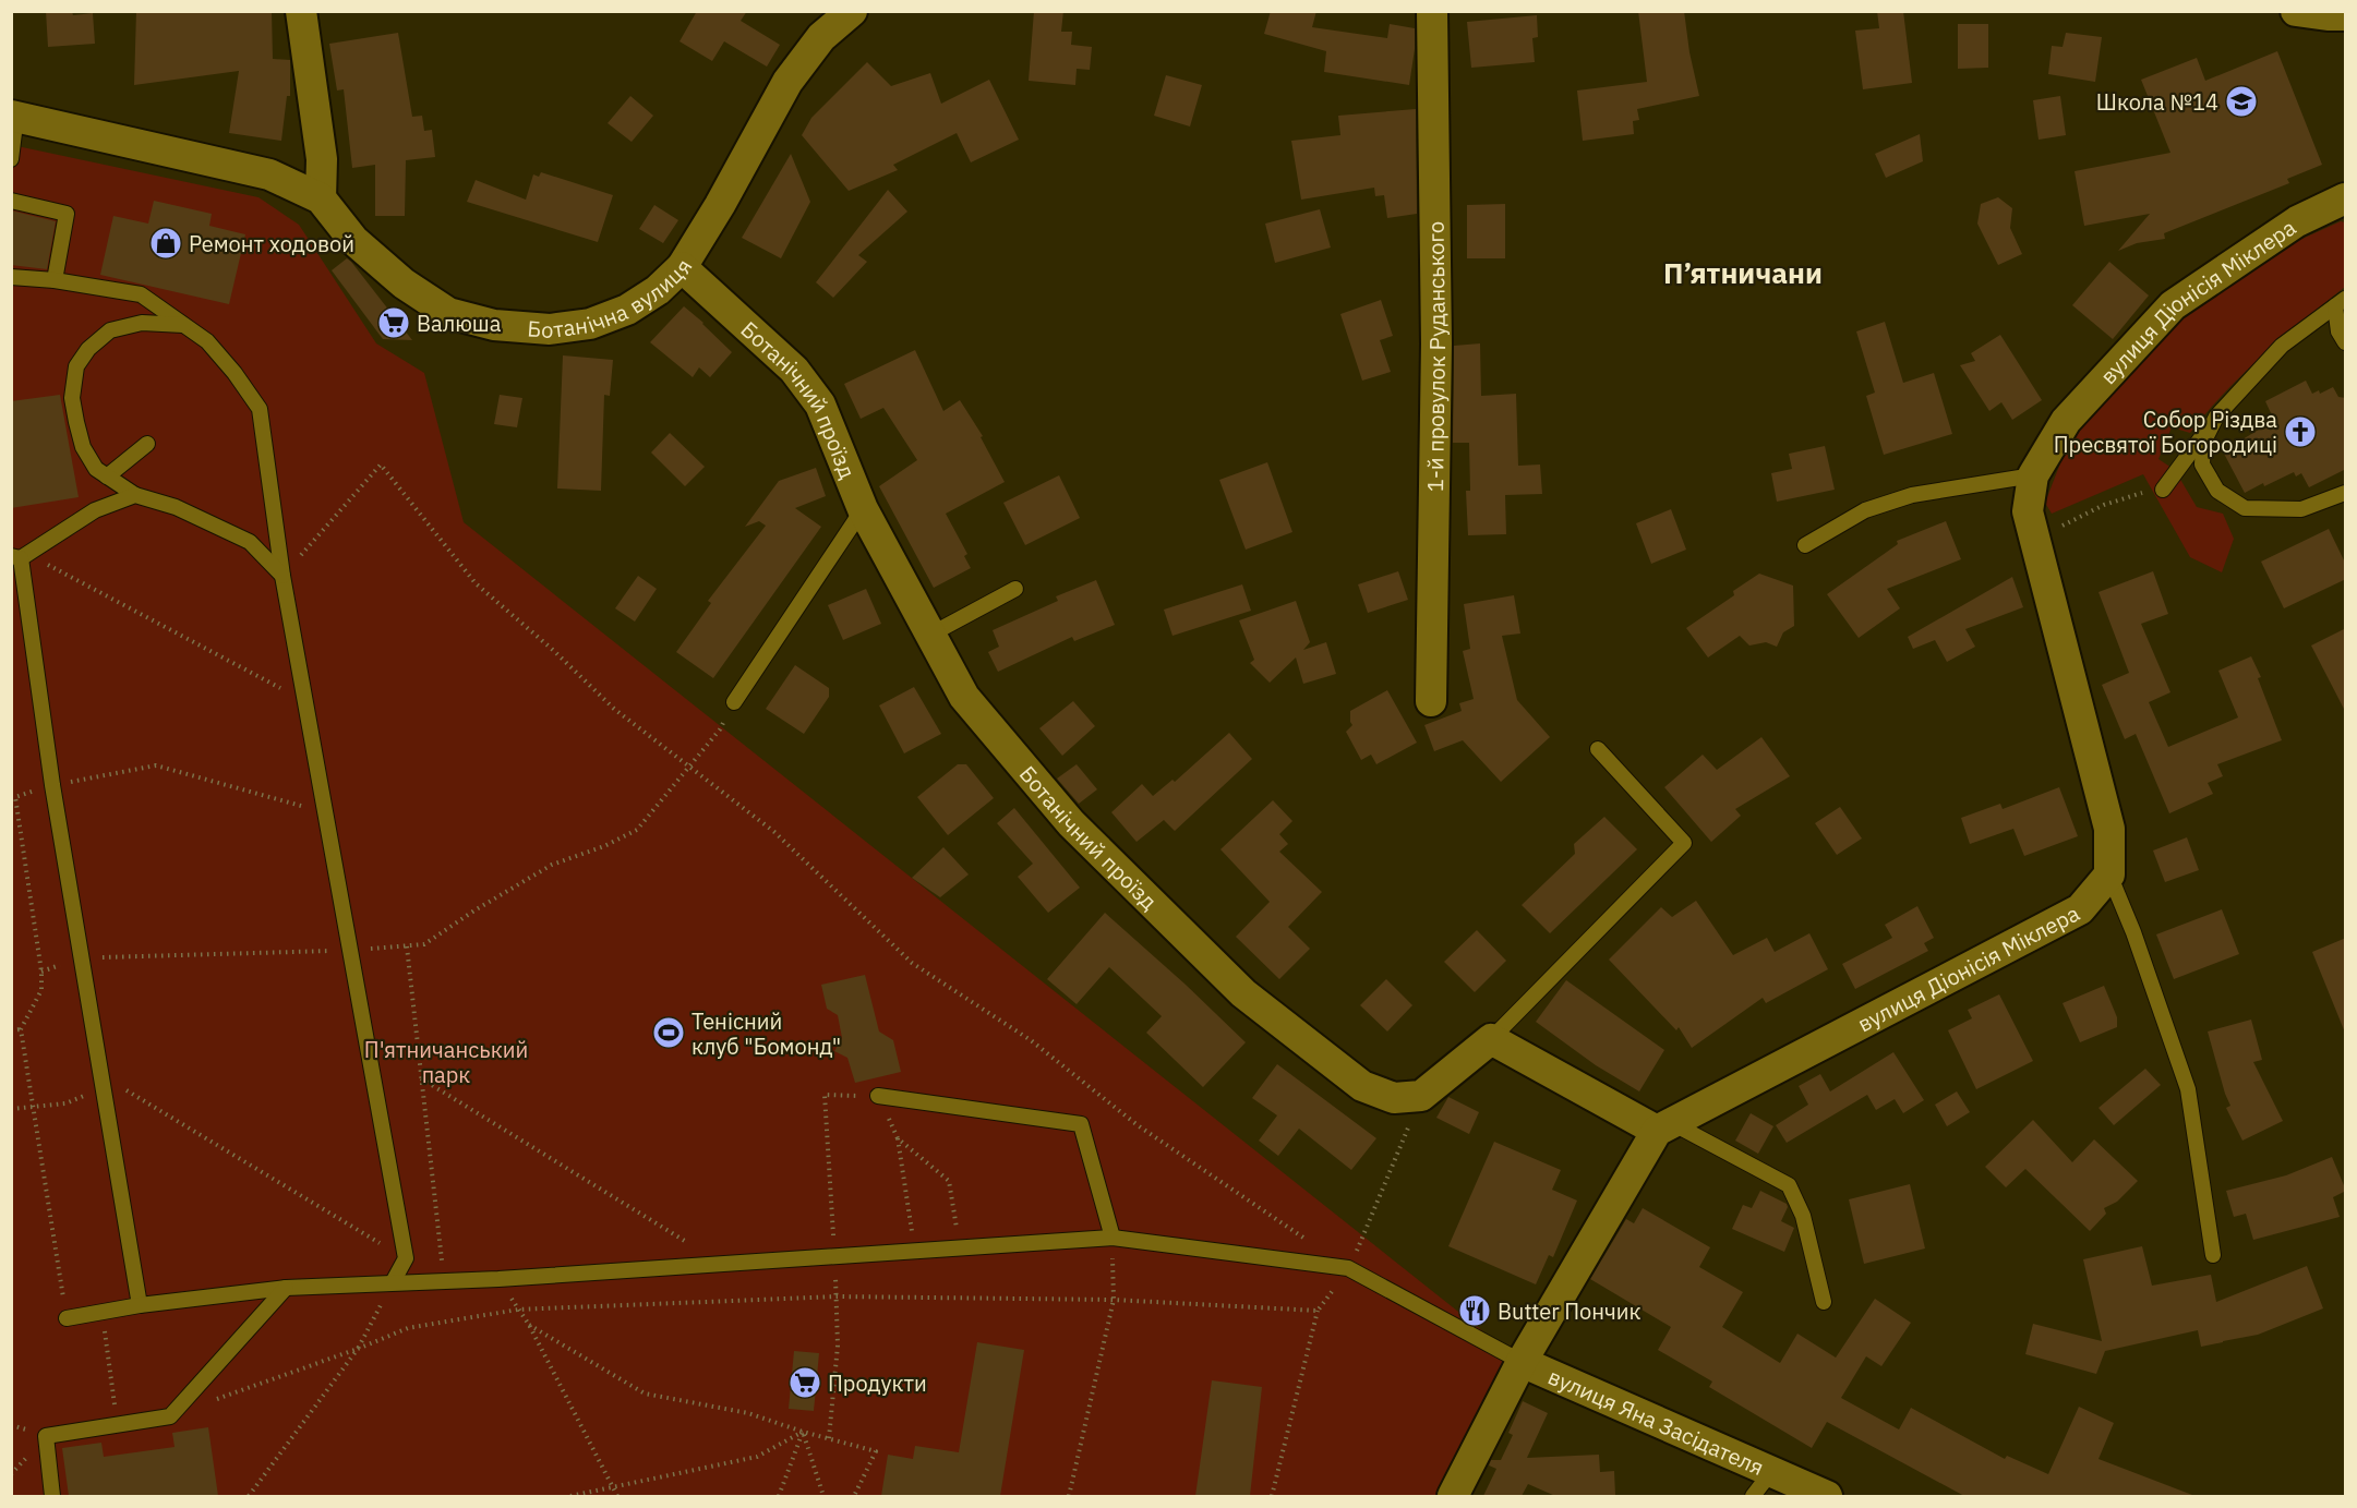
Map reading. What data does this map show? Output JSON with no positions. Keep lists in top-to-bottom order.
{
  "streets": {
    "street": [
      "Ботанічна вулиця",
      "вулиця Діонісія Міклера",
      "1-й провулок Руданського",
      "Ботанічний проїзд",
      "вулиця Яна Засідателя"
    ]
  },
  "crossings": [
    ["Ботанічна вулиця", "Ботанічний проїзд"]
  ],
  "districts": ["П’ятничани"],
  "parks": ["П'ятничанський парк"],
  "places": {
    "school or university": ["Школа №14"],
    "shop": ["Ремонт ходовой"],
    "supermarket": ["Валюша", "Продукти"],
    "church": ["Собор Різдва Пресвятої Богородиці"],
    "sports": ["Тенісний клуб \"Бомонд\""],
    "restaurant": ["Butter Пончик"]
  }
}
